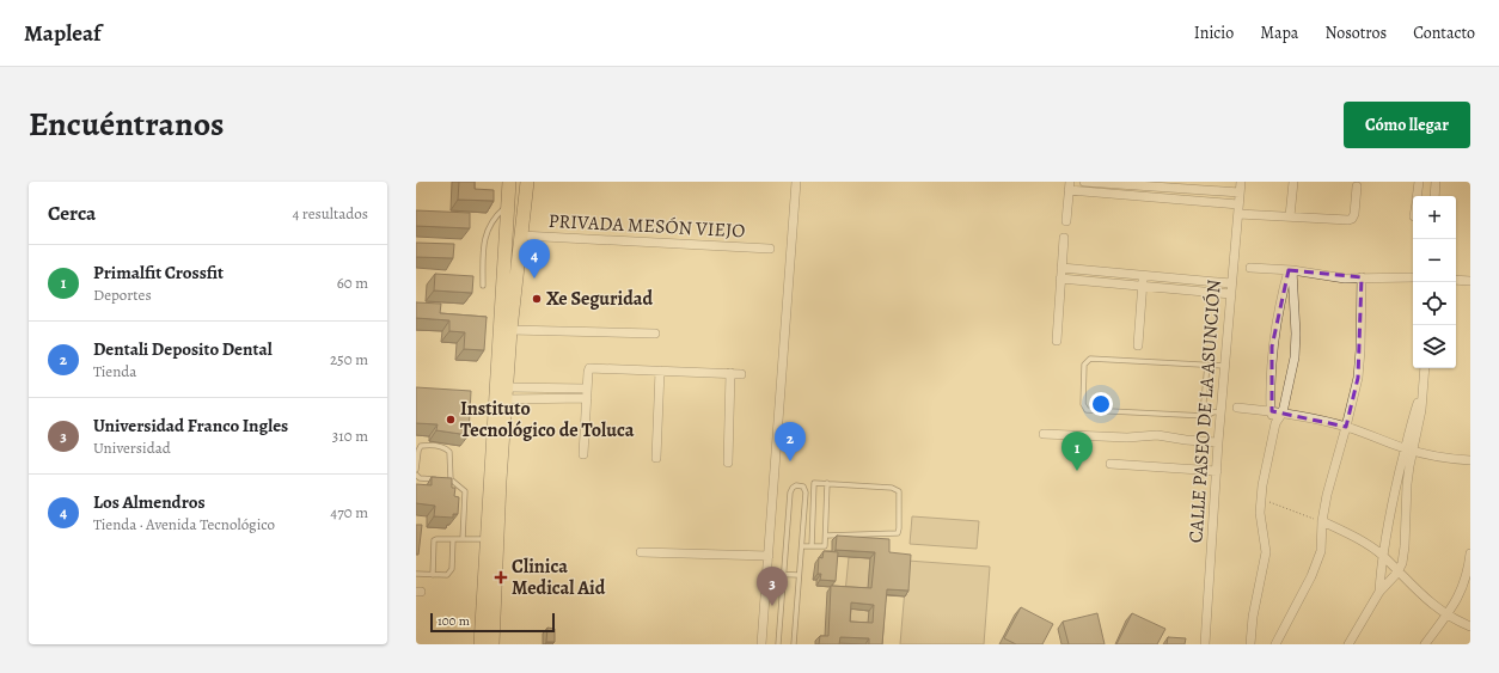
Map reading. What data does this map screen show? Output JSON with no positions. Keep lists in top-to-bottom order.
{
  "streets": {
    "street": ["PRIVADA MESÓN VIEJO", "CALLE PASEO DE LA ASUNCIÓN"]
  },
  "places": {
    "other": ["Xe Seguridad", "Instituto Tecnológico de Toluca"],
    "health": ["Clinica Medical Aid"]
  },
  "scale_bar": "100 m",
  "page": {
    "header": "Mapleaf",
    "nav": [
      "Inicio",
      "Mapa",
      "Nosotros",
      "Contacto"
    ],
    "title": "Encuéntranos",
    "buttons": "Cómo llegar",
    "heading": ["Cerca", "4 resultados"],
    "map_buttons": ["+", "−"],
    "pins": [
      "4",
      "2",
      "1",
      "3"
    ],
    "list": [
      {
        "mark": "1",
        "name": "Primalfit Crossfit",
        "note": "Deportes",
        "value": "60 m"
      },
      {
        "mark": "2",
        "name": "Dentali Deposito Dental",
        "note": "Tienda",
        "value": "250 m"
      },
      {
        "mark": "3",
        "name": "Universidad Franco Ingles",
        "note": "Universidad",
        "value": "310 m"
      },
      {
        "mark": "4",
        "name": "Los Almendros",
        "note": "Tienda · Avenida Tecnológico",
        "value": "470 m"
      }
    ],
    "scale": "100 m"
  }
}
